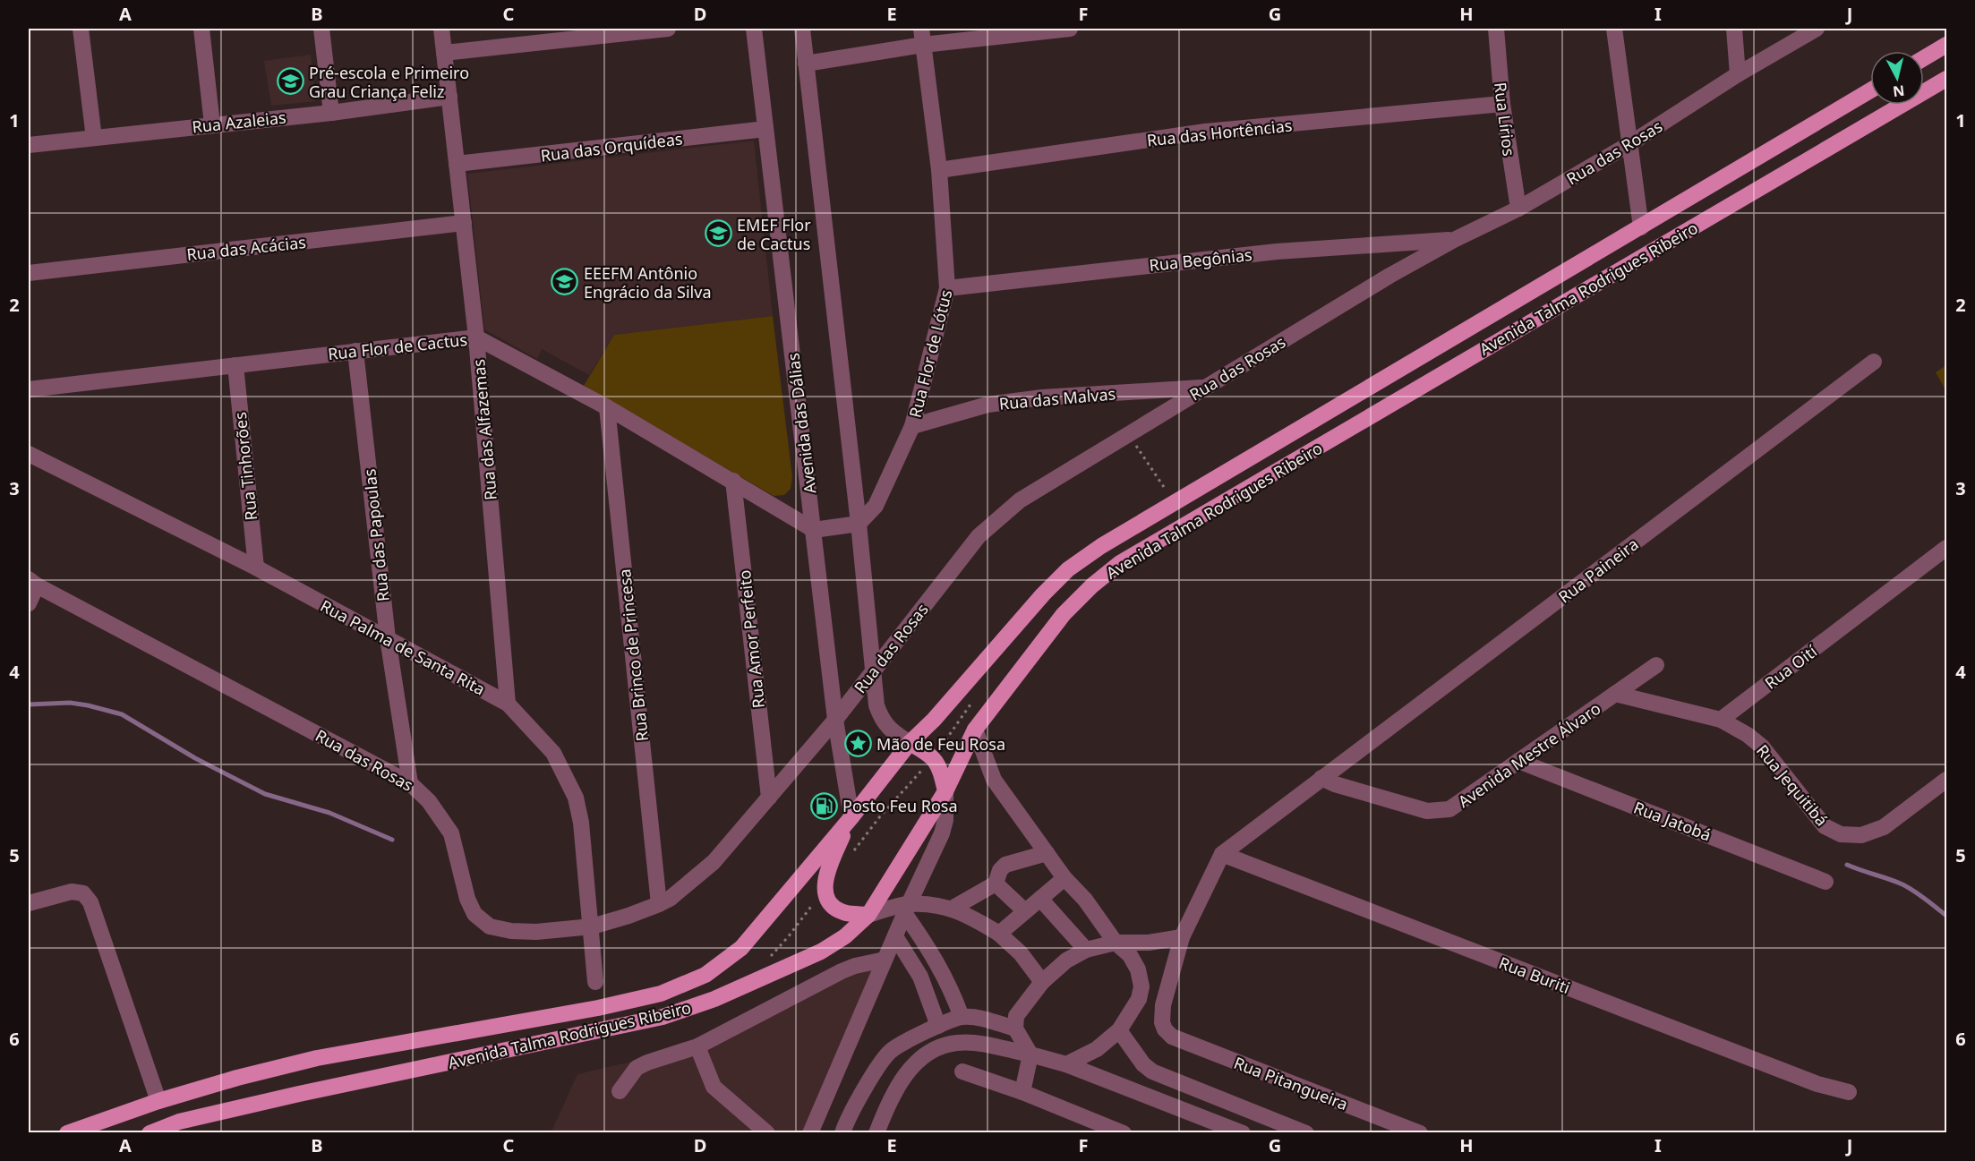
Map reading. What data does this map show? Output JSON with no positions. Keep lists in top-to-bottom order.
{
  "streets": {
    "main road": ["Avenida Talma Rodrigues Ribeiro"],
    "street": [
      "Rua Lírios",
      "Rua Azaleias",
      "Rua das Hortências",
      "Rua das Orquídeas",
      "Rua das Rosas",
      "Rua das Acácias",
      "Rua Begônias",
      "Rua Flor de Cactus",
      "Rua Flor de Lótus",
      "Rua das Malvas",
      "Avenida das Dálias",
      "Rua das Alfazemas",
      "Rua Tinhorões",
      "Rua das Papoulas",
      "Rua Paineira",
      "Rua Amor Perfeito",
      "Rua Palma de Santa Rita",
      "Rua Brinco de Princesa",
      "Rua Oití",
      "Avenida Mestre Álvaro",
      "Rua Jequitibá",
      "Rua Jatobá",
      "Rua Buriti",
      "Rua Pitangueira"
    ]
  },
  "crossings": [
    ["Rua Lírios", "Rua das Hortências"],
    ["Rua Lírios", "Rua das Rosas"],
    ["Rua Azaleias", "Rua das Alfazemas"],
    ["Rua das Hortências", "Rua Flor de Lótus"],
    ["Rua das Orquídeas", "Avenida das Dálias"],
    ["Rua das Orquídeas", "Rua das Alfazemas"],
    ["Rua das Rosas", "Rua Begônias"],
    ["Rua das Rosas", "Rua das Malvas"],
    ["Rua das Rosas", "Avenida das Dálias"],
    ["Rua das Rosas", "Rua das Papoulas"],
    ["Rua das Rosas", "Rua Amor Perfeito"],
    ["Rua das Rosas", "Rua Palma de Santa Rita"],
    ["Rua das Rosas", "Rua Brinco de Princesa"],
    ["Rua das Acácias", "Rua das Alfazemas"],
    ["Rua Begônias", "Rua Flor de Lótus"],
    ["Avenida Talma Rodrigues Ribeiro", "Avenida das Dálias"],
    ["Rua Flor de Cactus", "Avenida das Dálias"],
    ["Rua Flor de Cactus", "Rua das Alfazemas"],
    ["Rua Flor de Cactus", "Rua Tinhorões"],
    ["Rua Flor de Cactus", "Rua das Papoulas"],
    ["Rua Flor de Cactus", "Rua Amor Perfeito"],
    ["Rua Flor de Cactus", "Rua Brinco de Princesa"],
    ["Rua Flor de Lótus", "Rua das Malvas"],
    ["Rua das Alfazemas", "Rua Palma de Santa Rita"],
    ["Rua Tinhorões", "Rua Palma de Santa Rita"],
    ["Rua das Papoulas", "Rua Palma de Santa Rita"],
    ["Rua Paineira", "Avenida Mestre Álvaro"],
    ["Rua Oití", "Rua Jequitibá"],
    ["Avenida Mestre Álvaro", "Rua Jatobá"]
  ],
  "places": {
    "school or university": ["Pré-escola e Primeiro Grau Criança Feliz", "EMEF Flor de Cactus", "EEEFM Antônio Engrácio da Silva"],
    "place": ["Mão de Feu Rosa"],
    "fuel station": ["Posto Feu Rosa"]
  },
  "north": "bottom",
  "grid": {
    "columns": [
      "A",
      "B",
      "C",
      "D",
      "E",
      "F",
      "G",
      "H",
      "I",
      "J"
    ],
    "rows": [
      "1",
      "2",
      "3",
      "4",
      "5",
      "6"
    ]
  }
}
